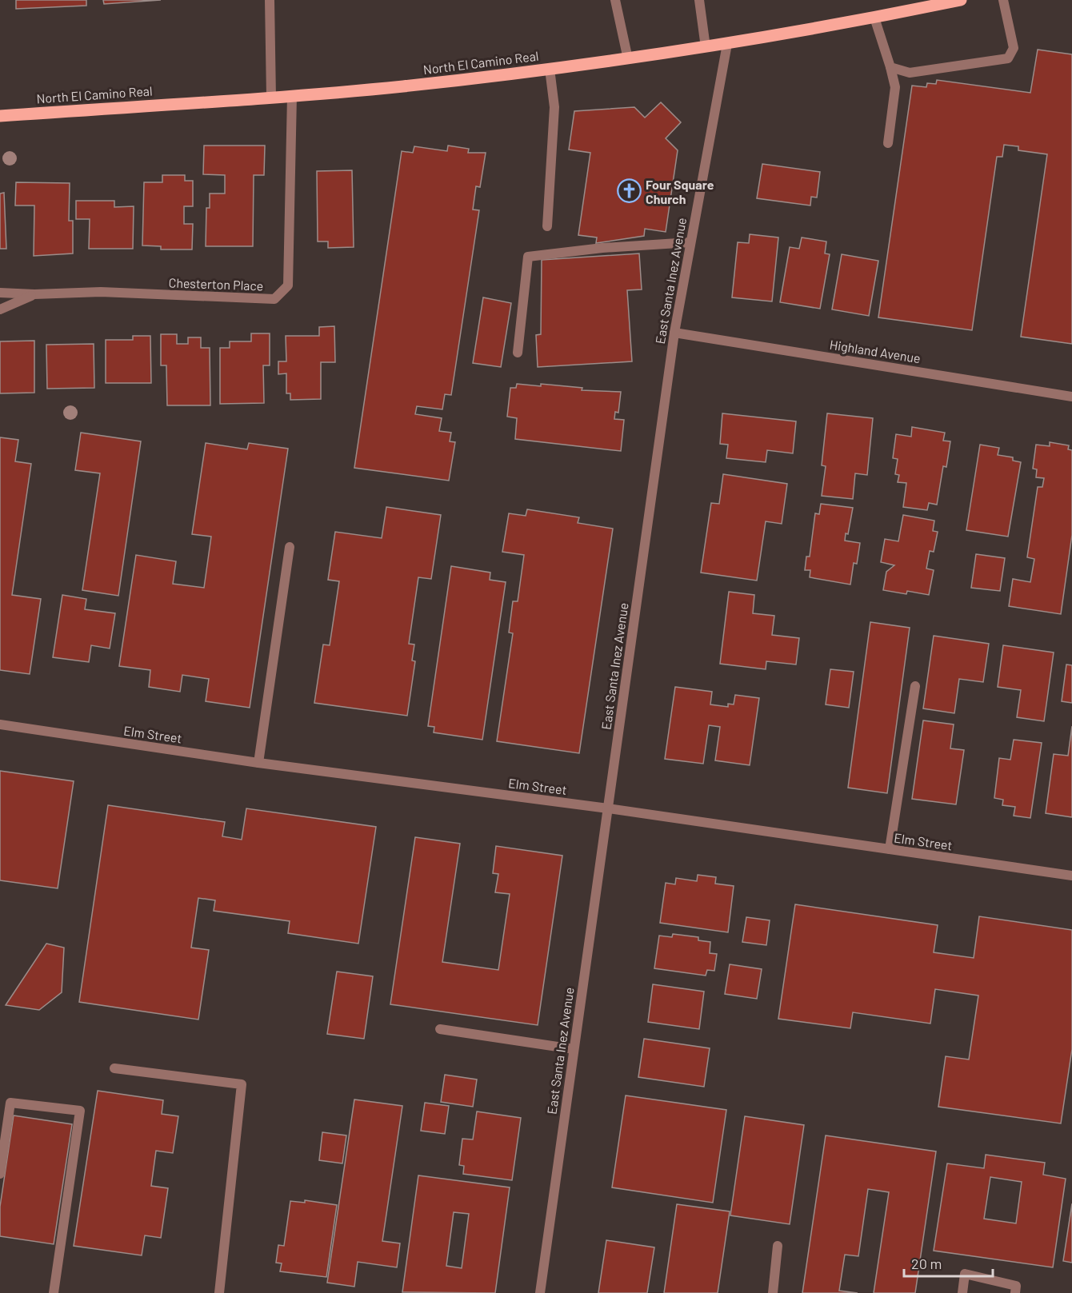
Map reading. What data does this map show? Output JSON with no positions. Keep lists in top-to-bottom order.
{
  "streets": {
    "main road": ["North El Camino Real"],
    "street": [
      "East Santa Inez Avenue",
      "Chesterton Place",
      "Highland Avenue",
      "Elm Street"
    ]
  },
  "crossings": [
    ["North El Camino Real", "East Santa Inez Avenue"],
    ["North El Camino Real", "Chesterton Place"],
    ["East Santa Inez Avenue", "Highland Avenue"],
    ["East Santa Inez Avenue", "Elm Street"]
  ],
  "places": {
    "church": ["Four Square Church"]
  },
  "scale_bar": "20 m"
}
